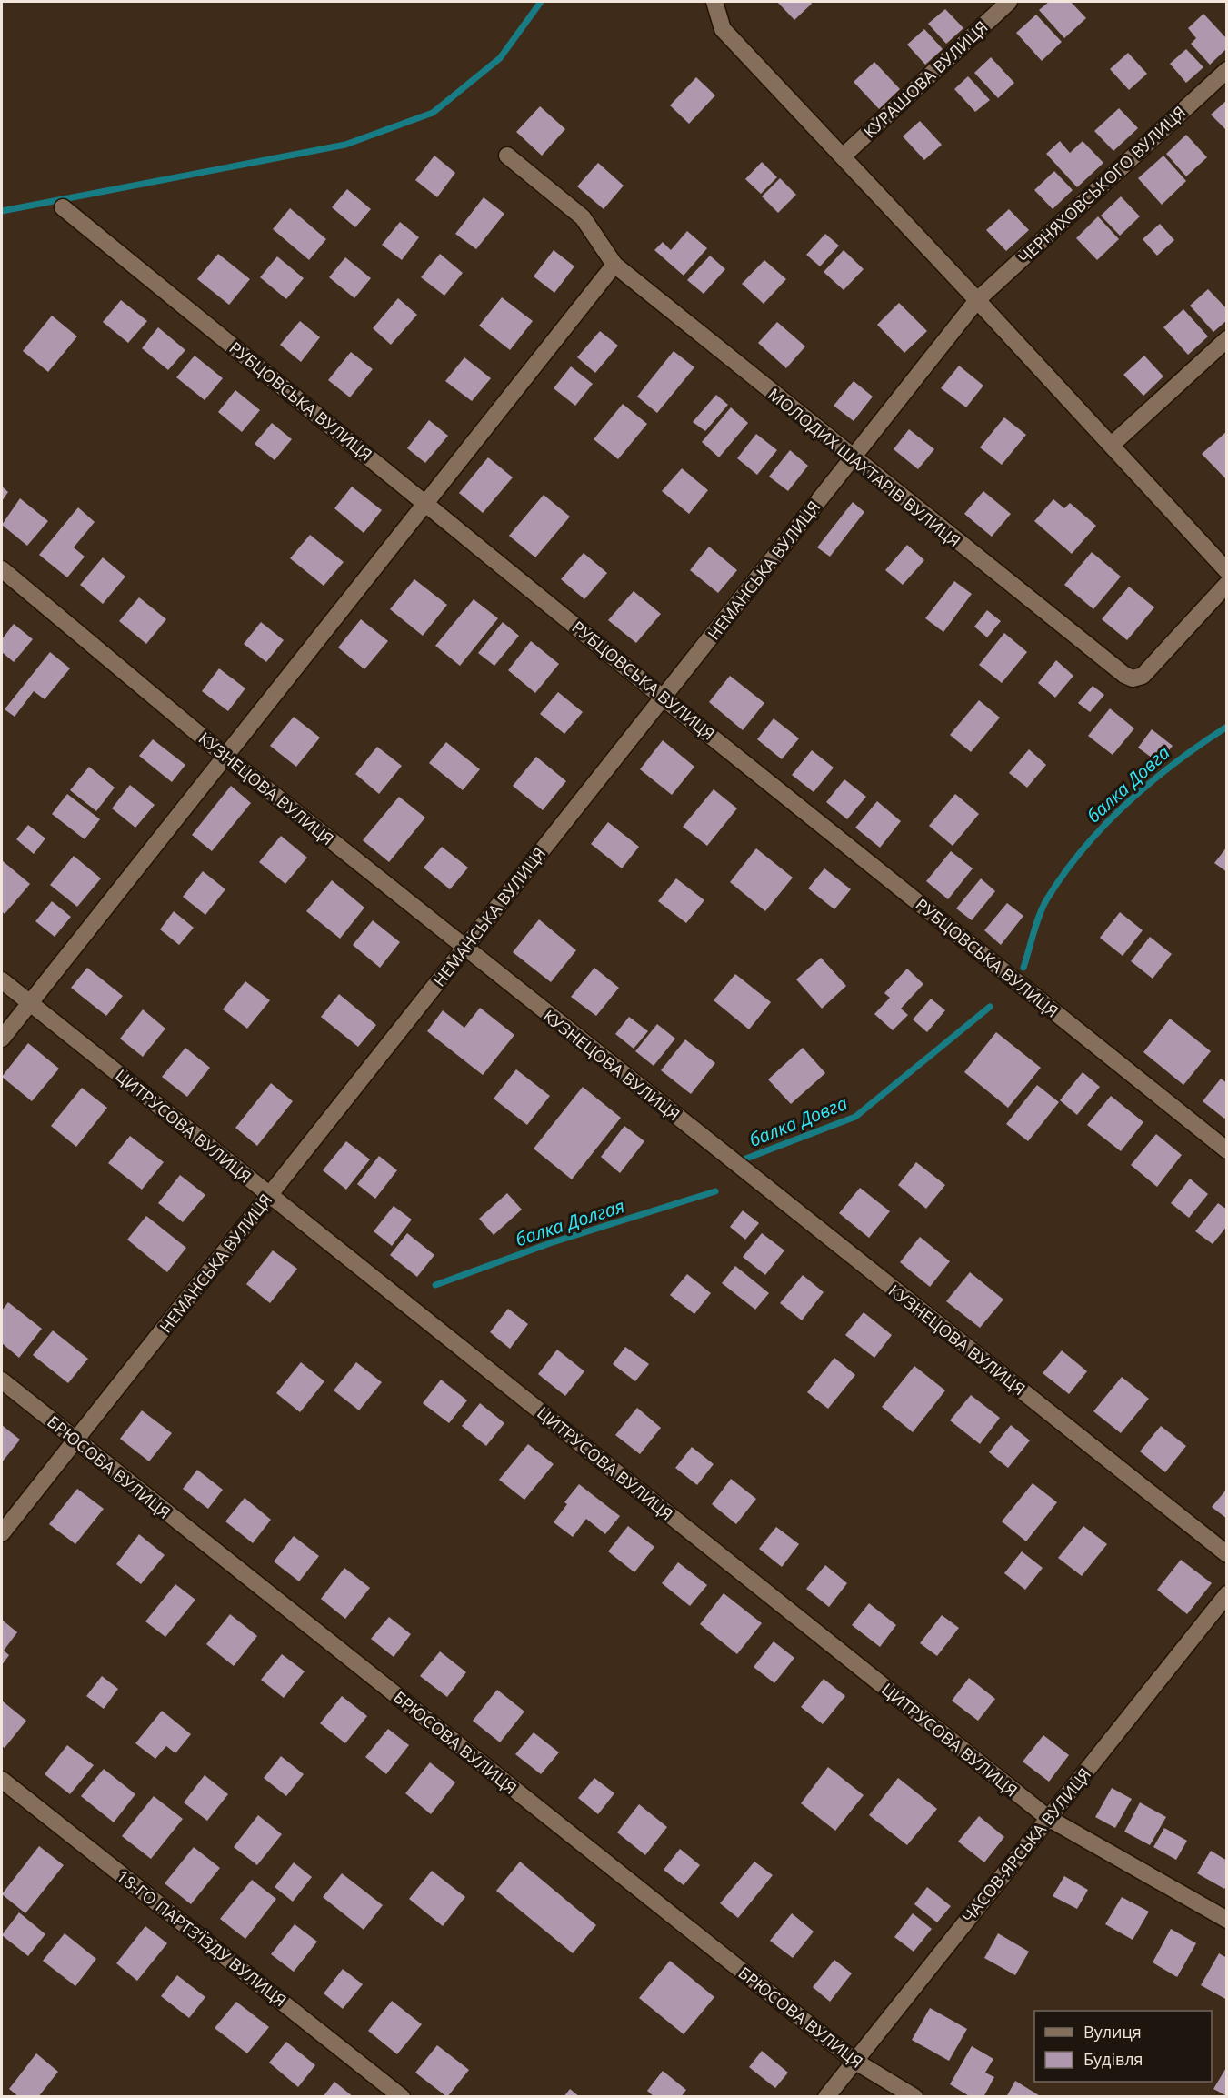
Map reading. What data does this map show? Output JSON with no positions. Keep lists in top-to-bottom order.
{
  "streets": {
    "street": [
      "КУРАШОВА ВУЛИЦЯ",
      "ЧЕРНЯХОВСЬКОГО ВУЛИЦЯ",
      "РУБЦОВСЬКА ВУЛИЦЯ",
      "МОЛОДИХ ШАХТАРІВ ВУЛИЦЯ",
      "НЕМАНСЬКА ВУЛИЦЯ",
      "КУЗНЕЦОВА ВУЛИЦЯ",
      "ЦИТРУСОВА ВУЛИЦЯ",
      "БРЮСОВА ВУЛИЦЯ",
      "ЧАСОВ-ЯРСЬКА ВУЛИЦЯ",
      "18-ГО ПАРТЗ’ЇЗДУ ВУЛИЦЯ"
    ]
  },
  "crossings": [
    ["ЧЕРНЯХОВСЬКОГО ВУЛИЦЯ", "НЕМАНСЬКА ВУЛИЦЯ"],
    ["РУБЦОВСЬКА ВУЛИЦЯ", "НЕМАНСЬКА ВУЛИЦЯ"],
    ["МОЛОДИХ ШАХТАРІВ ВУЛИЦЯ", "НЕМАНСЬКА ВУЛИЦЯ"],
    ["НЕМАНСЬКА ВУЛИЦЯ", "КУЗНЕЦОВА ВУЛИЦЯ"],
    ["НЕМАНСЬКА ВУЛИЦЯ", "ЦИТРУСОВА ВУЛИЦЯ"],
    ["НЕМАНСЬКА ВУЛИЦЯ", "БРЮСОВА ВУЛИЦЯ"],
    ["ЦИТРУСОВА ВУЛИЦЯ", "ЧАСОВ-ЯРСЬКА ВУЛИЦЯ"],
    ["БРЮСОВА ВУЛИЦЯ", "ЧАСОВ-ЯРСЬКА ВУЛИЦЯ"]
  ],
  "water": ["балка Довга", "балка Долгая"],
  "legend": ["Вулиця", "Будівля"]
}
